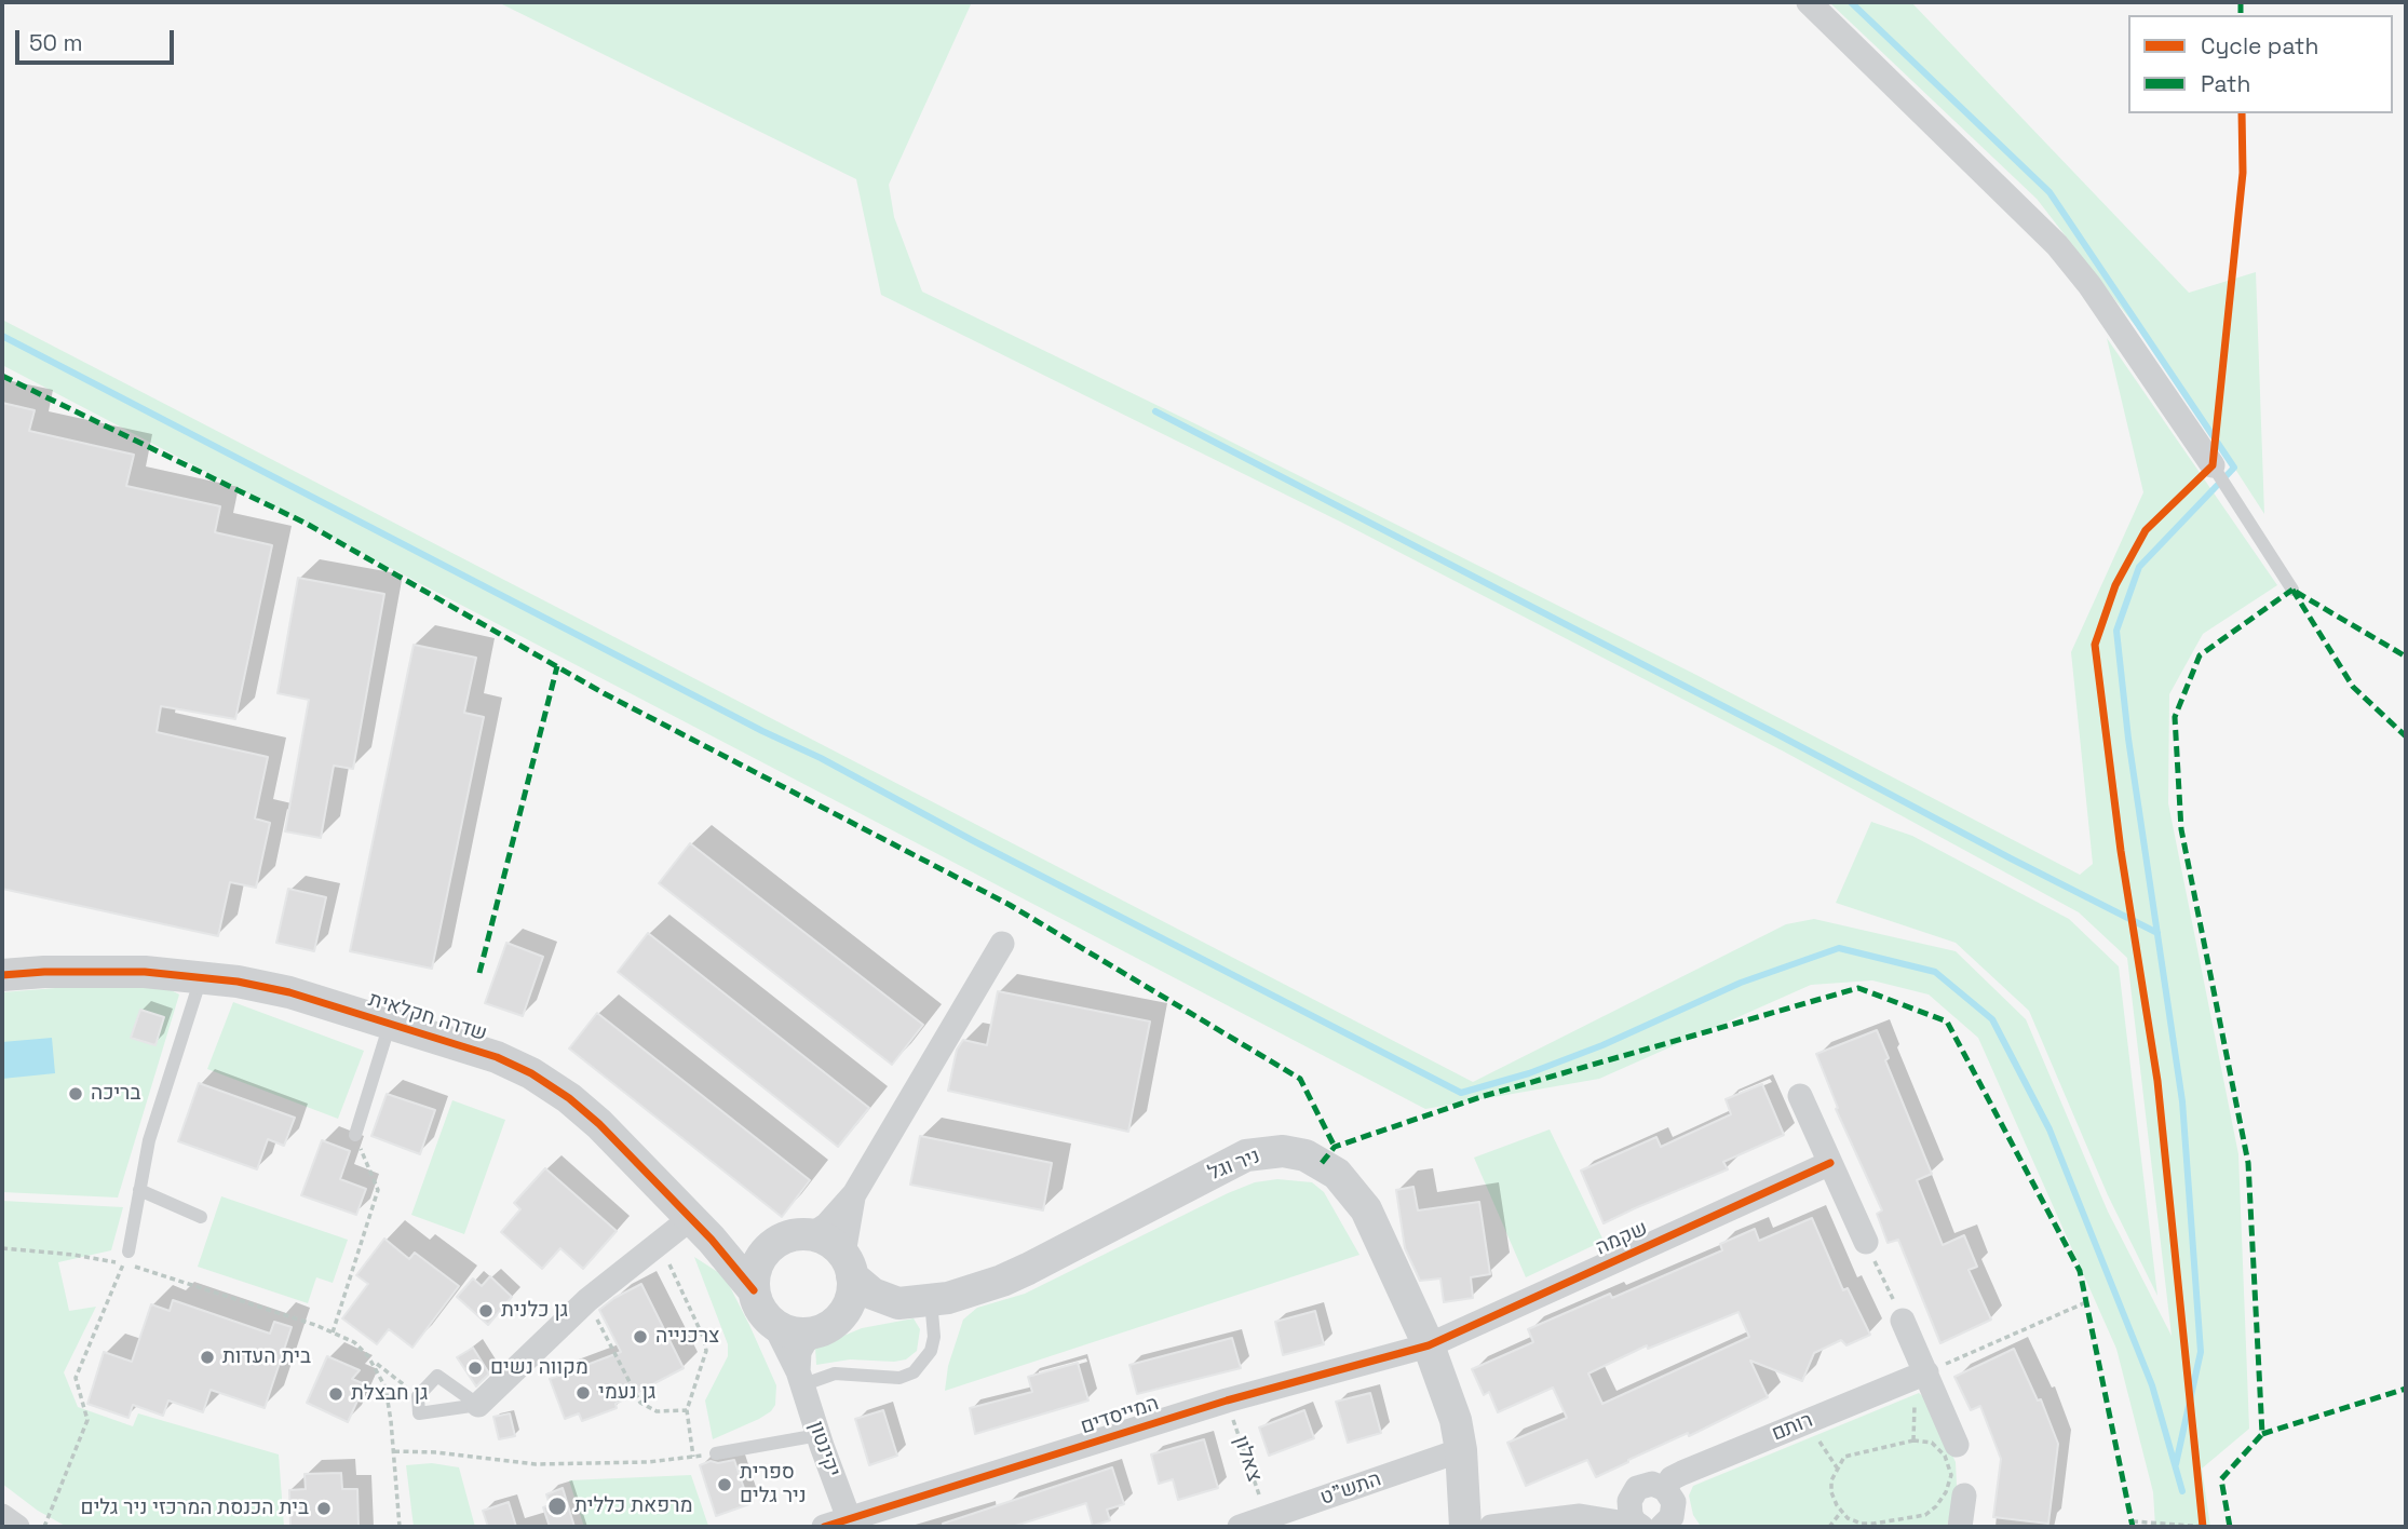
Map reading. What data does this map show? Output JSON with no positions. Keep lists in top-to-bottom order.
{
  "streets": {
    "street": [
      "שדרה חקלאית",
      "ניר וגל",
      "שקמה",
      "המייסדים",
      "רותם",
      "יקינטון",
      "התש\"ט"
    ],
    "path": ["צאלון"]
  },
  "crossings": [
    ["שדרה חקלאית", "ניר וגל"],
    ["שדרה חקלאית", "יקינטון"],
    ["ניר וגל", "שקמה"],
    ["ניר וגל", "המייסדים"],
    ["ניר וגל", "יקינטון"],
    ["ניר וגל", "התש\"ט"],
    ["שקמה", "המייסדים"],
    ["המייסדים", "יקינטון"],
    ["המייסדים", "צאלון"],
    ["צאלון", "התש\"ט"]
  ],
  "places": [
    "בריכה",
    "גן כלנית",
    "צרכנייה",
    "בית העדות",
    "מקווה נשים",
    "גן נעמי",
    "גן חבצלת",
    "ספרית ניר גלים",
    "מרפאת כללית",
    "בית הכנסת המרכזי ניר גלים"
  ],
  "legend": ["Cycle path", "Path"],
  "scale_bar": "50 m"
}
